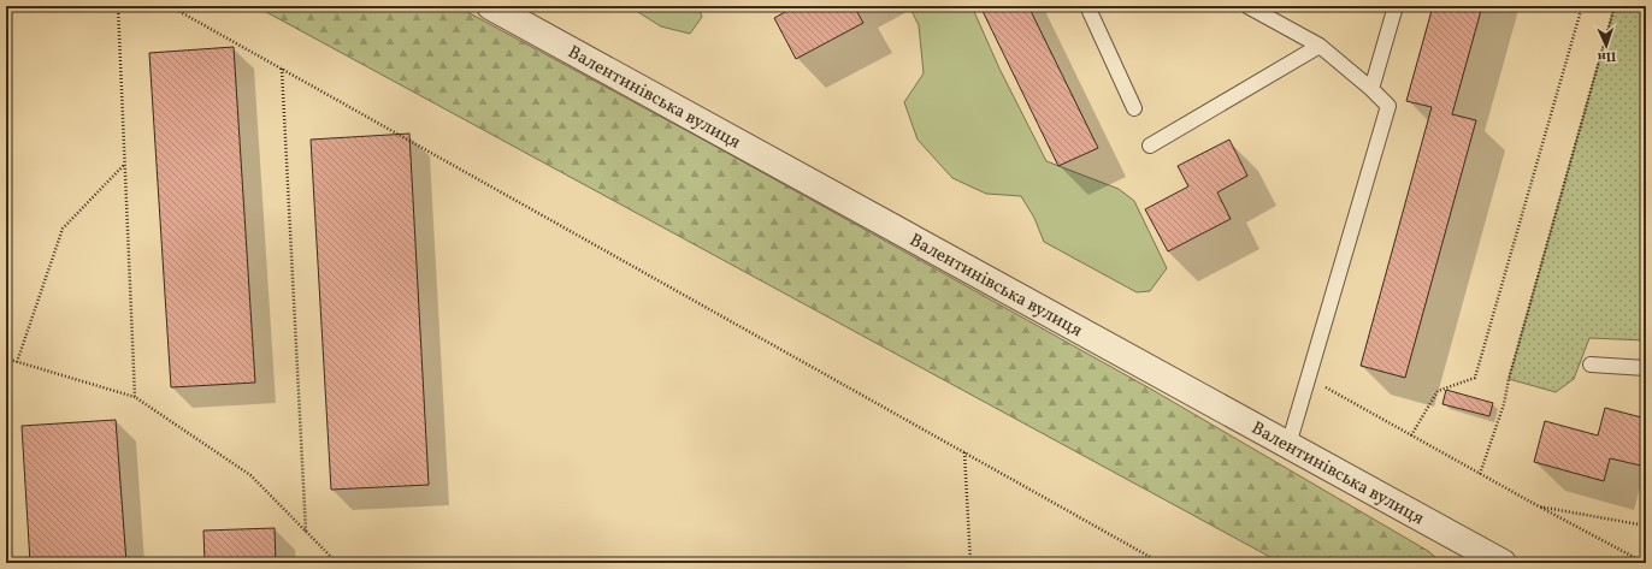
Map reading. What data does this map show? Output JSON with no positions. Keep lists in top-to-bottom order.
{
  "streets": {
    "street": ["Валентинівська вулиця"]
  },
  "north": "bottom"
}
